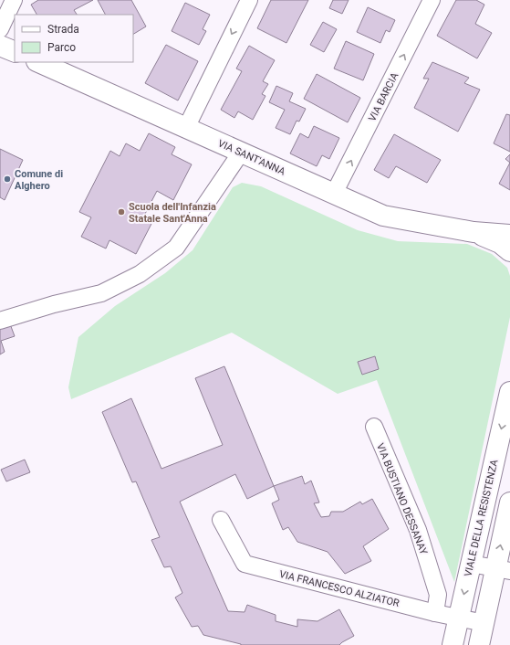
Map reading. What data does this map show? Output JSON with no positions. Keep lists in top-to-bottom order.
{
  "streets": {
    "street": [
      "VIA BARCIA",
      "VIA SANT'ANNA",
      "VIA BUSTIANO DESSANAY",
      "VIALE DELLA RESISTENZA",
      "VIA FRANCESCO ALZIATOR"
    ]
  },
  "crossings": [
    ["VIA BARCIA", "VIA SANT'ANNA"],
    ["VIA BUSTIANO DESSANAY", "VIA FRANCESCO ALZIATOR"],
    ["VIALE DELLA RESISTENZA", "VIA FRANCESCO ALZIATOR"]
  ],
  "one_way": ["VIA BARCIA"],
  "places": ["Comune di Alghero", "Scuola dell'Infanzia Statale Sant'Anna"],
  "legend": ["Strada", "Parco"]
}
